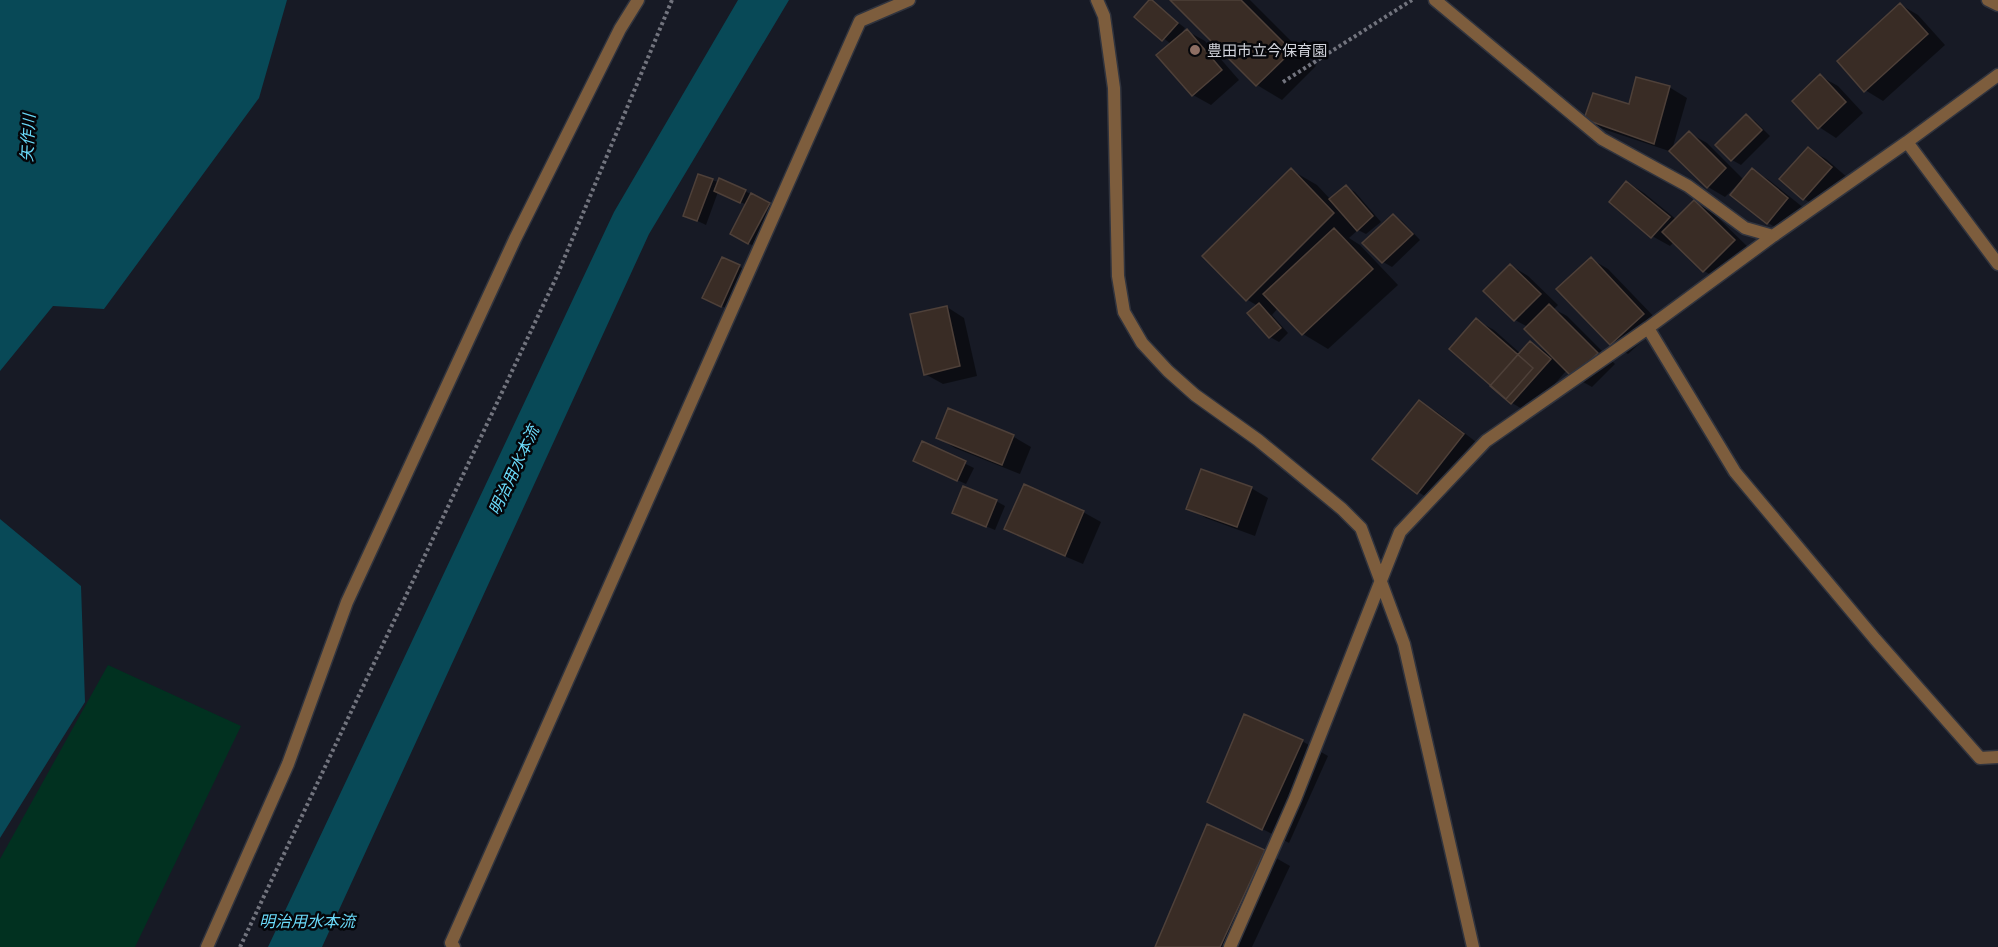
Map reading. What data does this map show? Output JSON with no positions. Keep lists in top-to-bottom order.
{
  "water": ["矢作川", "明治用水本流"],
  "places": ["豊田市立今保育園"]
}
